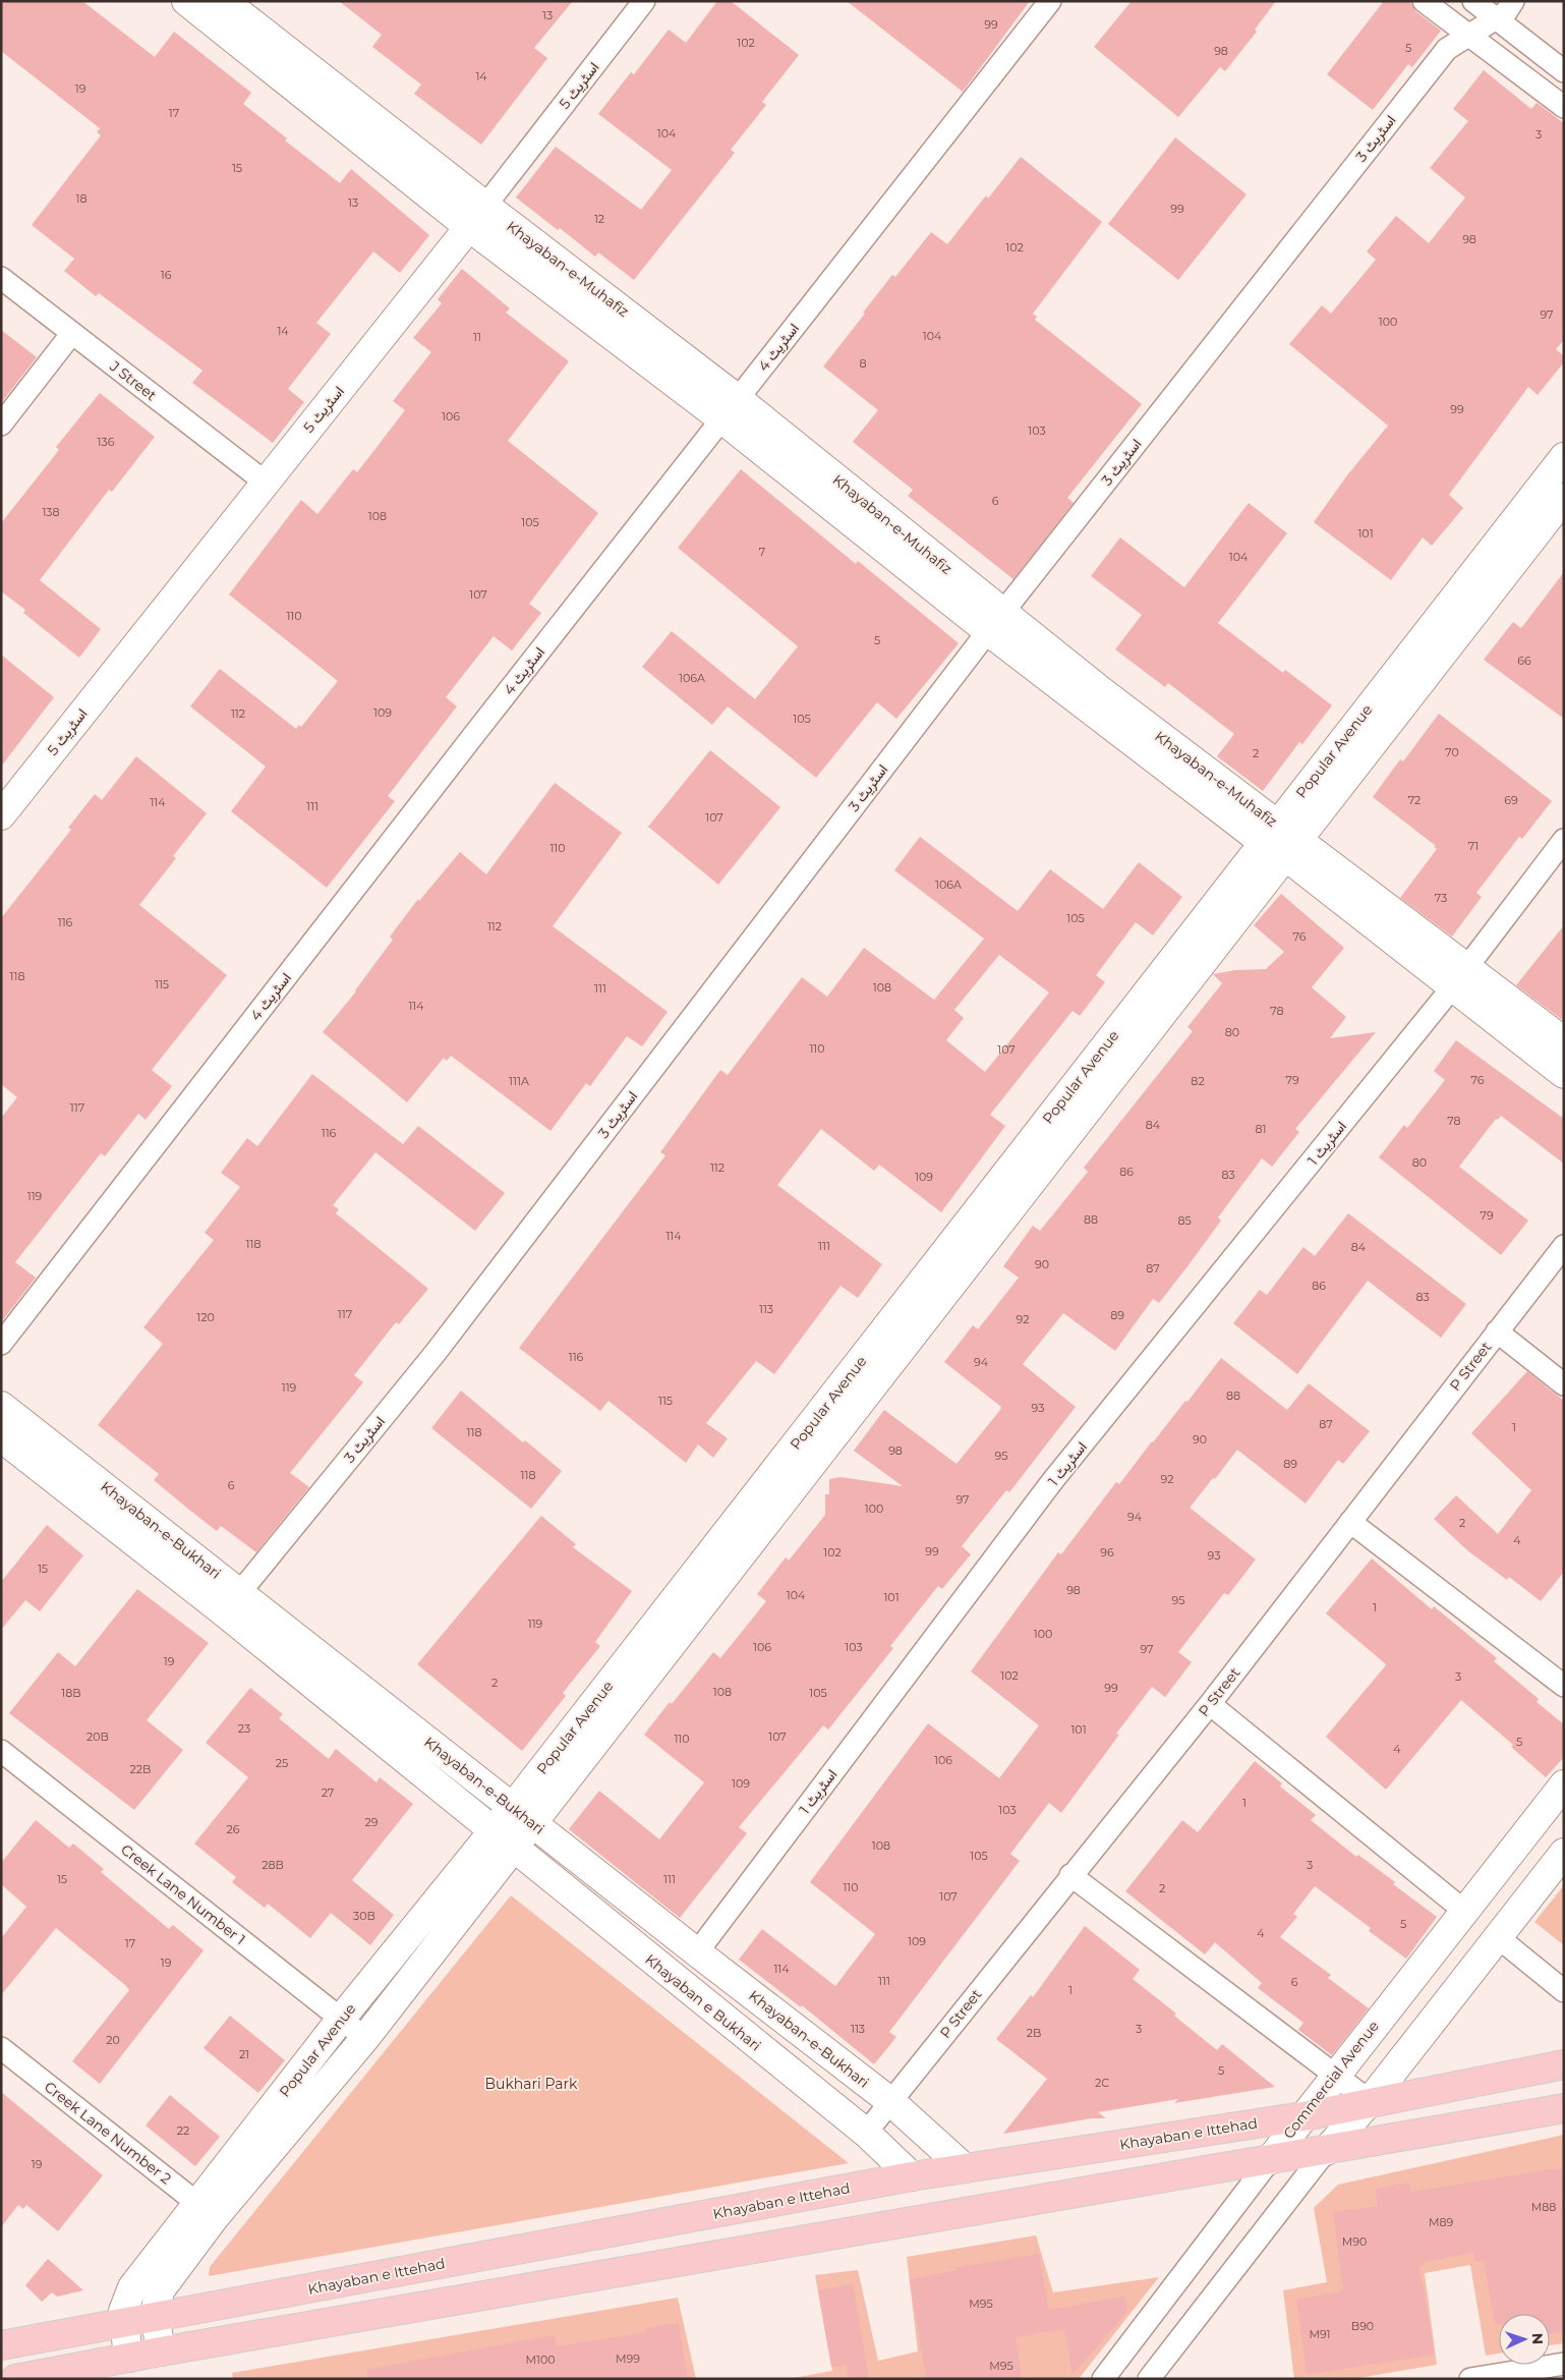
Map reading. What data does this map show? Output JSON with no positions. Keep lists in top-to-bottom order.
{
  "streets": {
    "main road": ["Khayaban e Ittehad"],
    "street": [
      "اسٹریٹ 5",
      "اسٹریٹ 3",
      "Khayaban-e-Muhafiz",
      "اسٹریٹ 4",
      "J Street",
      "Popular Avenue",
      "اسٹریٹ 1",
      "P Street",
      "Khayaban-e-Bukhari",
      "Creek Lane Number 1",
      "Khayaban e Bukhari",
      "Commercial Avenue",
      "Creek Lane Number 2"
    ]
  },
  "crossings": [
    ["اسٹریٹ 5", "Khayaban-e-Muhafiz"],
    ["اسٹریٹ 5", "J Street"],
    ["اسٹریٹ 3", "Khayaban-e-Muhafiz"],
    ["اسٹریٹ 3", "Khayaban-e-Bukhari"],
    ["Khayaban-e-Muhafiz", "اسٹریٹ 4"],
    ["Khayaban-e-Muhafiz", "Popular Avenue"],
    ["Khayaban-e-Muhafiz", "اسٹریٹ 1"],
    ["Popular Avenue", "Khayaban-e-Bukhari"],
    ["Popular Avenue", "Creek Lane Number 1"],
    ["Popular Avenue", "Khayaban e Bukhari"],
    ["Popular Avenue", "Creek Lane Number 2"],
    ["Popular Avenue", "Khayaban e Ittehad"],
    ["اسٹریٹ 1", "Khayaban-e-Bukhari"],
    ["P Street", "Khayaban-e-Bukhari"],
    ["P Street", "Khayaban e Bukhari"],
    ["Khayaban-e-Bukhari", "Khayaban e Bukhari"],
    ["Khayaban-e-Bukhari", "Khayaban e Ittehad"],
    ["Khayaban e Bukhari", "Khayaban e Ittehad"],
    ["Commercial Avenue", "Khayaban e Ittehad"]
  ],
  "parks": ["Bukhari Park"],
  "house_numbers": [
    "13",
    "99",
    "102",
    "5",
    "98",
    "14",
    "19",
    "17",
    "104",
    "3",
    "15",
    "18",
    "13",
    "99",
    "12",
    "98",
    "102",
    "16",
    "97",
    "100",
    "14",
    "104",
    "11",
    "8",
    "99",
    "106",
    "103",
    "136",
    "6",
    "138",
    "108",
    "105",
    "101",
    "7",
    "104",
    "107",
    "110",
    "5",
    "66",
    "106A",
    "109",
    "112",
    "105",
    "70",
    "2",
    "72",
    "69",
    "114",
    "111",
    "107",
    "71",
    "110",
    "106A",
    "73",
    "105",
    "116",
    "112",
    "76",
    "118",
    "115",
    "108",
    "111",
    "114",
    "78",
    "80",
    "110",
    "107",
    "79",
    "76",
    "111A",
    "82",
    "117",
    "78",
    "84",
    "81",
    "116",
    "80",
    "112",
    "86",
    "83",
    "109",
    "119",
    "79",
    "88",
    "85",
    "114",
    "118",
    "111",
    "84",
    "90",
    "87",
    "86",
    "83",
    "113",
    "117",
    "89",
    "120",
    "92",
    "116",
    "94",
    "119",
    "88",
    "115",
    "93",
    "87",
    "1",
    "118",
    "90",
    "98",
    "95",
    "89",
    "118",
    "92",
    "6",
    "97",
    "100",
    "94",
    "2",
    "4",
    "99",
    "102",
    "96",
    "93",
    "15",
    "98",
    "104",
    "101",
    "95",
    "1",
    "119",
    "100",
    "106",
    "103",
    "97",
    "19",
    "102",
    "3",
    "2",
    "99",
    "108",
    "18B",
    "105",
    "23",
    "101",
    "20B",
    "107",
    "110",
    "5",
    "4",
    "106",
    "25",
    "22B",
    "109",
    "27",
    "1",
    "103",
    "29",
    "26",
    "108",
    "105",
    "28B",
    "3",
    "15",
    "111",
    "110",
    "2",
    "107",
    "30B",
    "5",
    "4",
    "109",
    "17",
    "19",
    "114",
    "111",
    "6",
    "1",
    "113",
    "3",
    "2B",
    "20",
    "21",
    "5",
    "2C",
    "22",
    "19",
    "M88",
    "M89",
    "M90",
    "M95",
    "B90",
    "M91",
    "M99",
    "M100",
    "M95"
  ],
  "north": "right"
}
